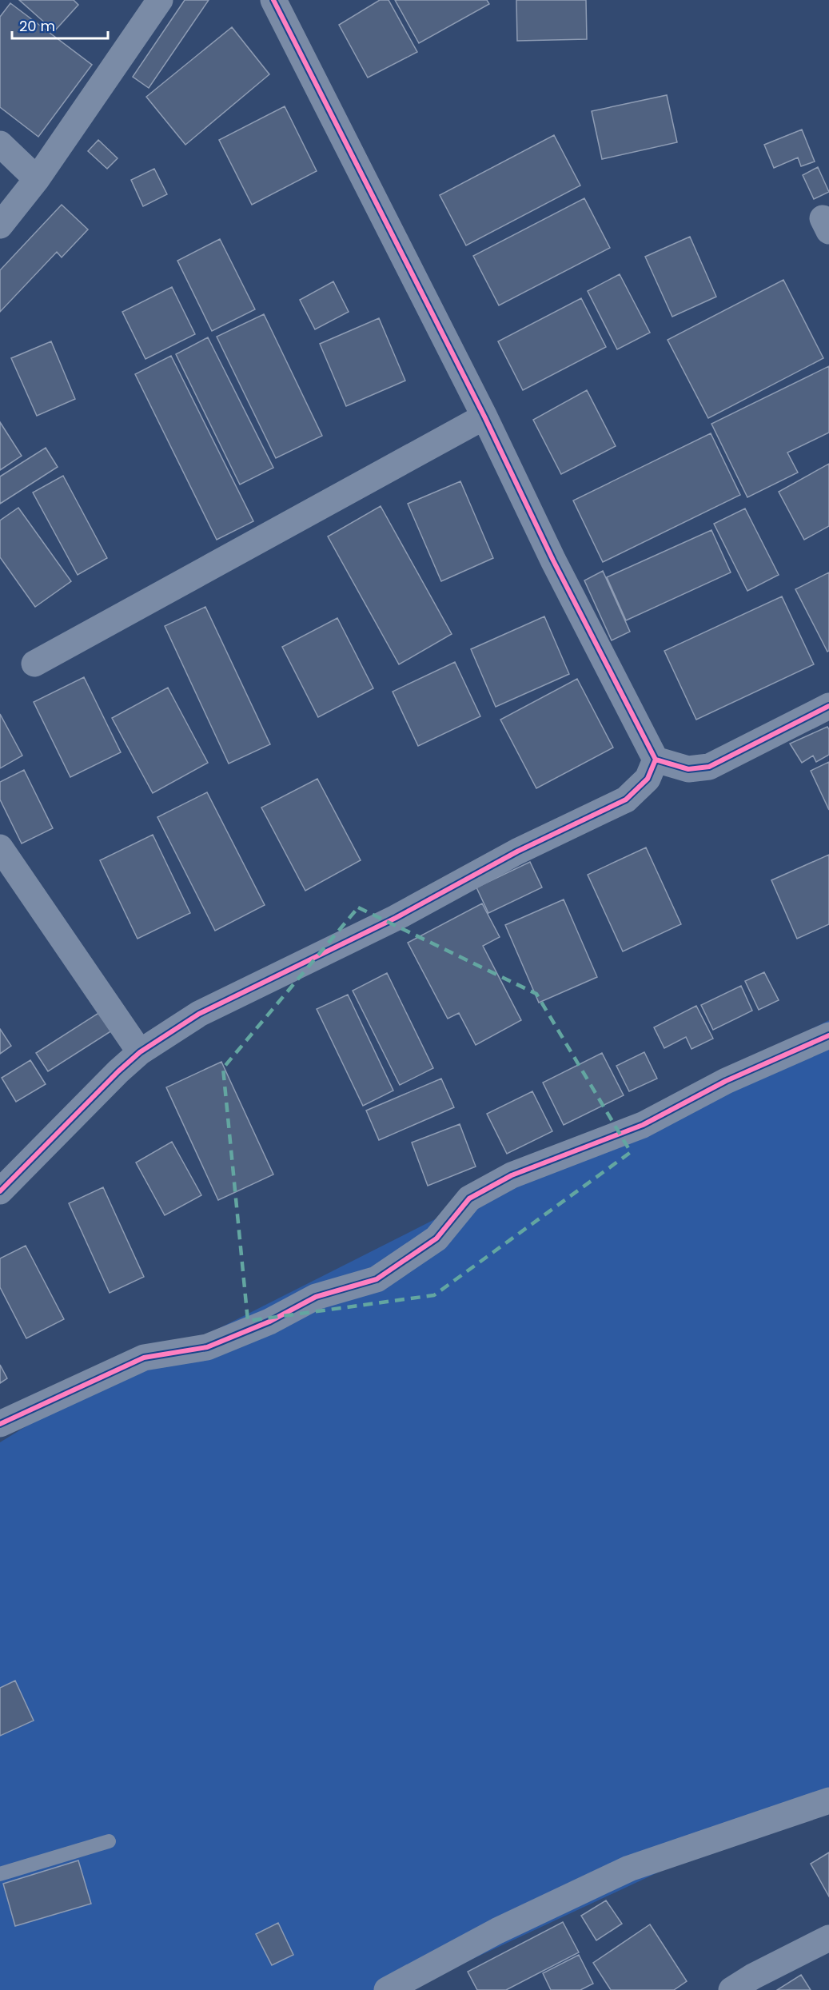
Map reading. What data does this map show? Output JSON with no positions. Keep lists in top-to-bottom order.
{
  "scale_bar": "20 m"
}
